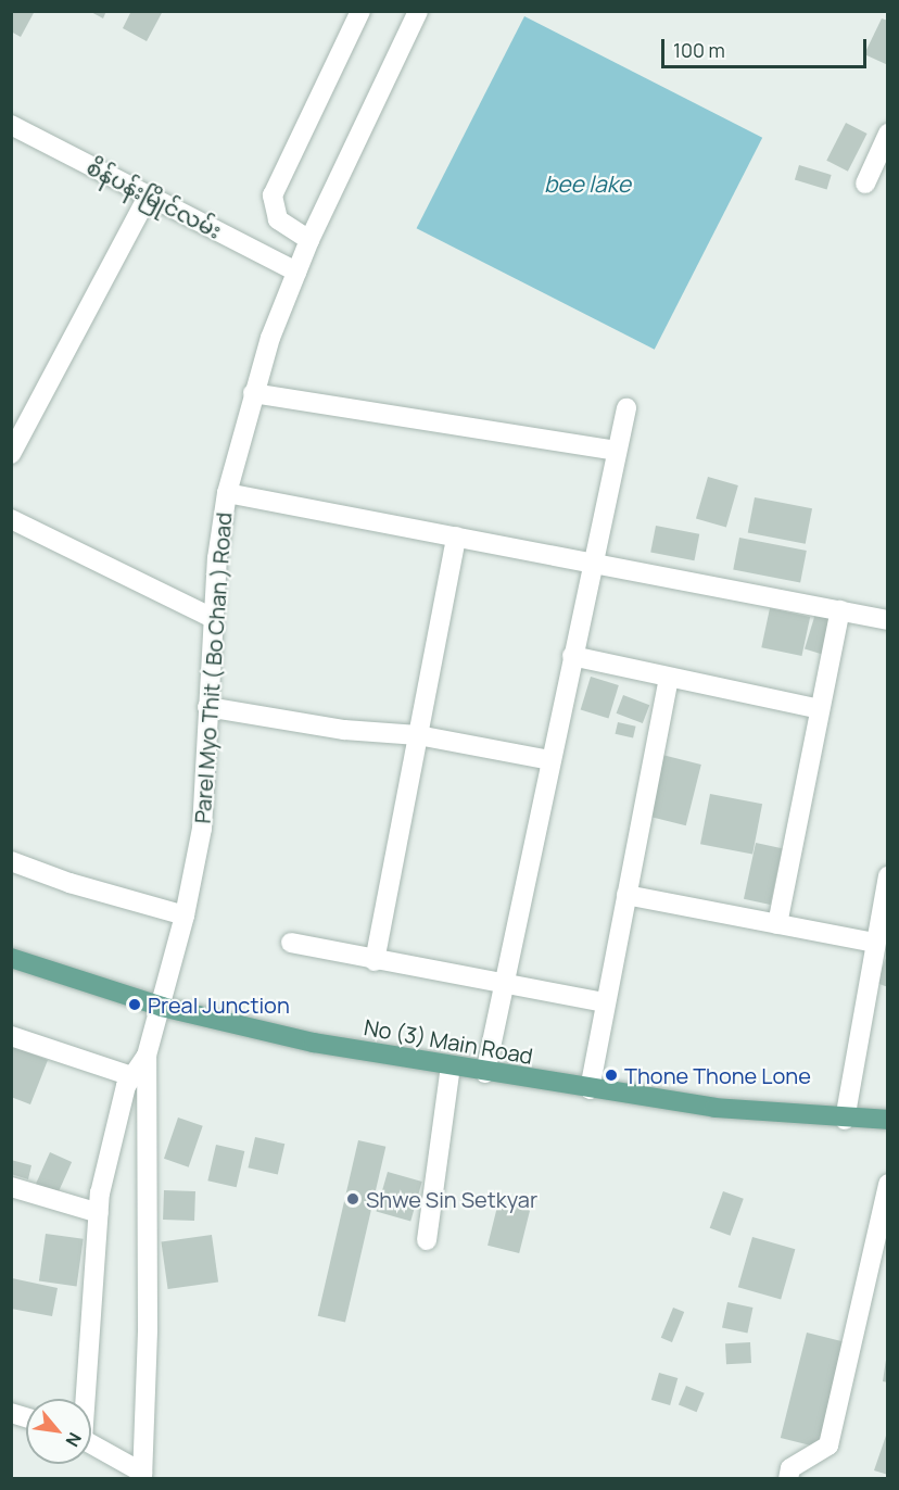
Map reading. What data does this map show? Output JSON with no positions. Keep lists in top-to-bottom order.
{
  "streets": {
    "main road": ["No (3) Main Road"],
    "street": ["စိန်ပန်းမြိုင်လမ်း", "Parel Myo Thit ( Bo Chan ) Road"]
  },
  "crossings": [
    ["စိန်ပန်းမြိုင်လမ်း", "Parel Myo Thit ( Bo Chan ) Road"],
    ["Parel Myo Thit ( Bo Chan ) Road", "No (3) Main Road"]
  ],
  "water": ["bee lake"],
  "places": ["Preal Junction", "Thone Thone Lone", "Shwe Sin Setkyar"],
  "scale_bar": "100 m",
  "north": "bottom right"
}
